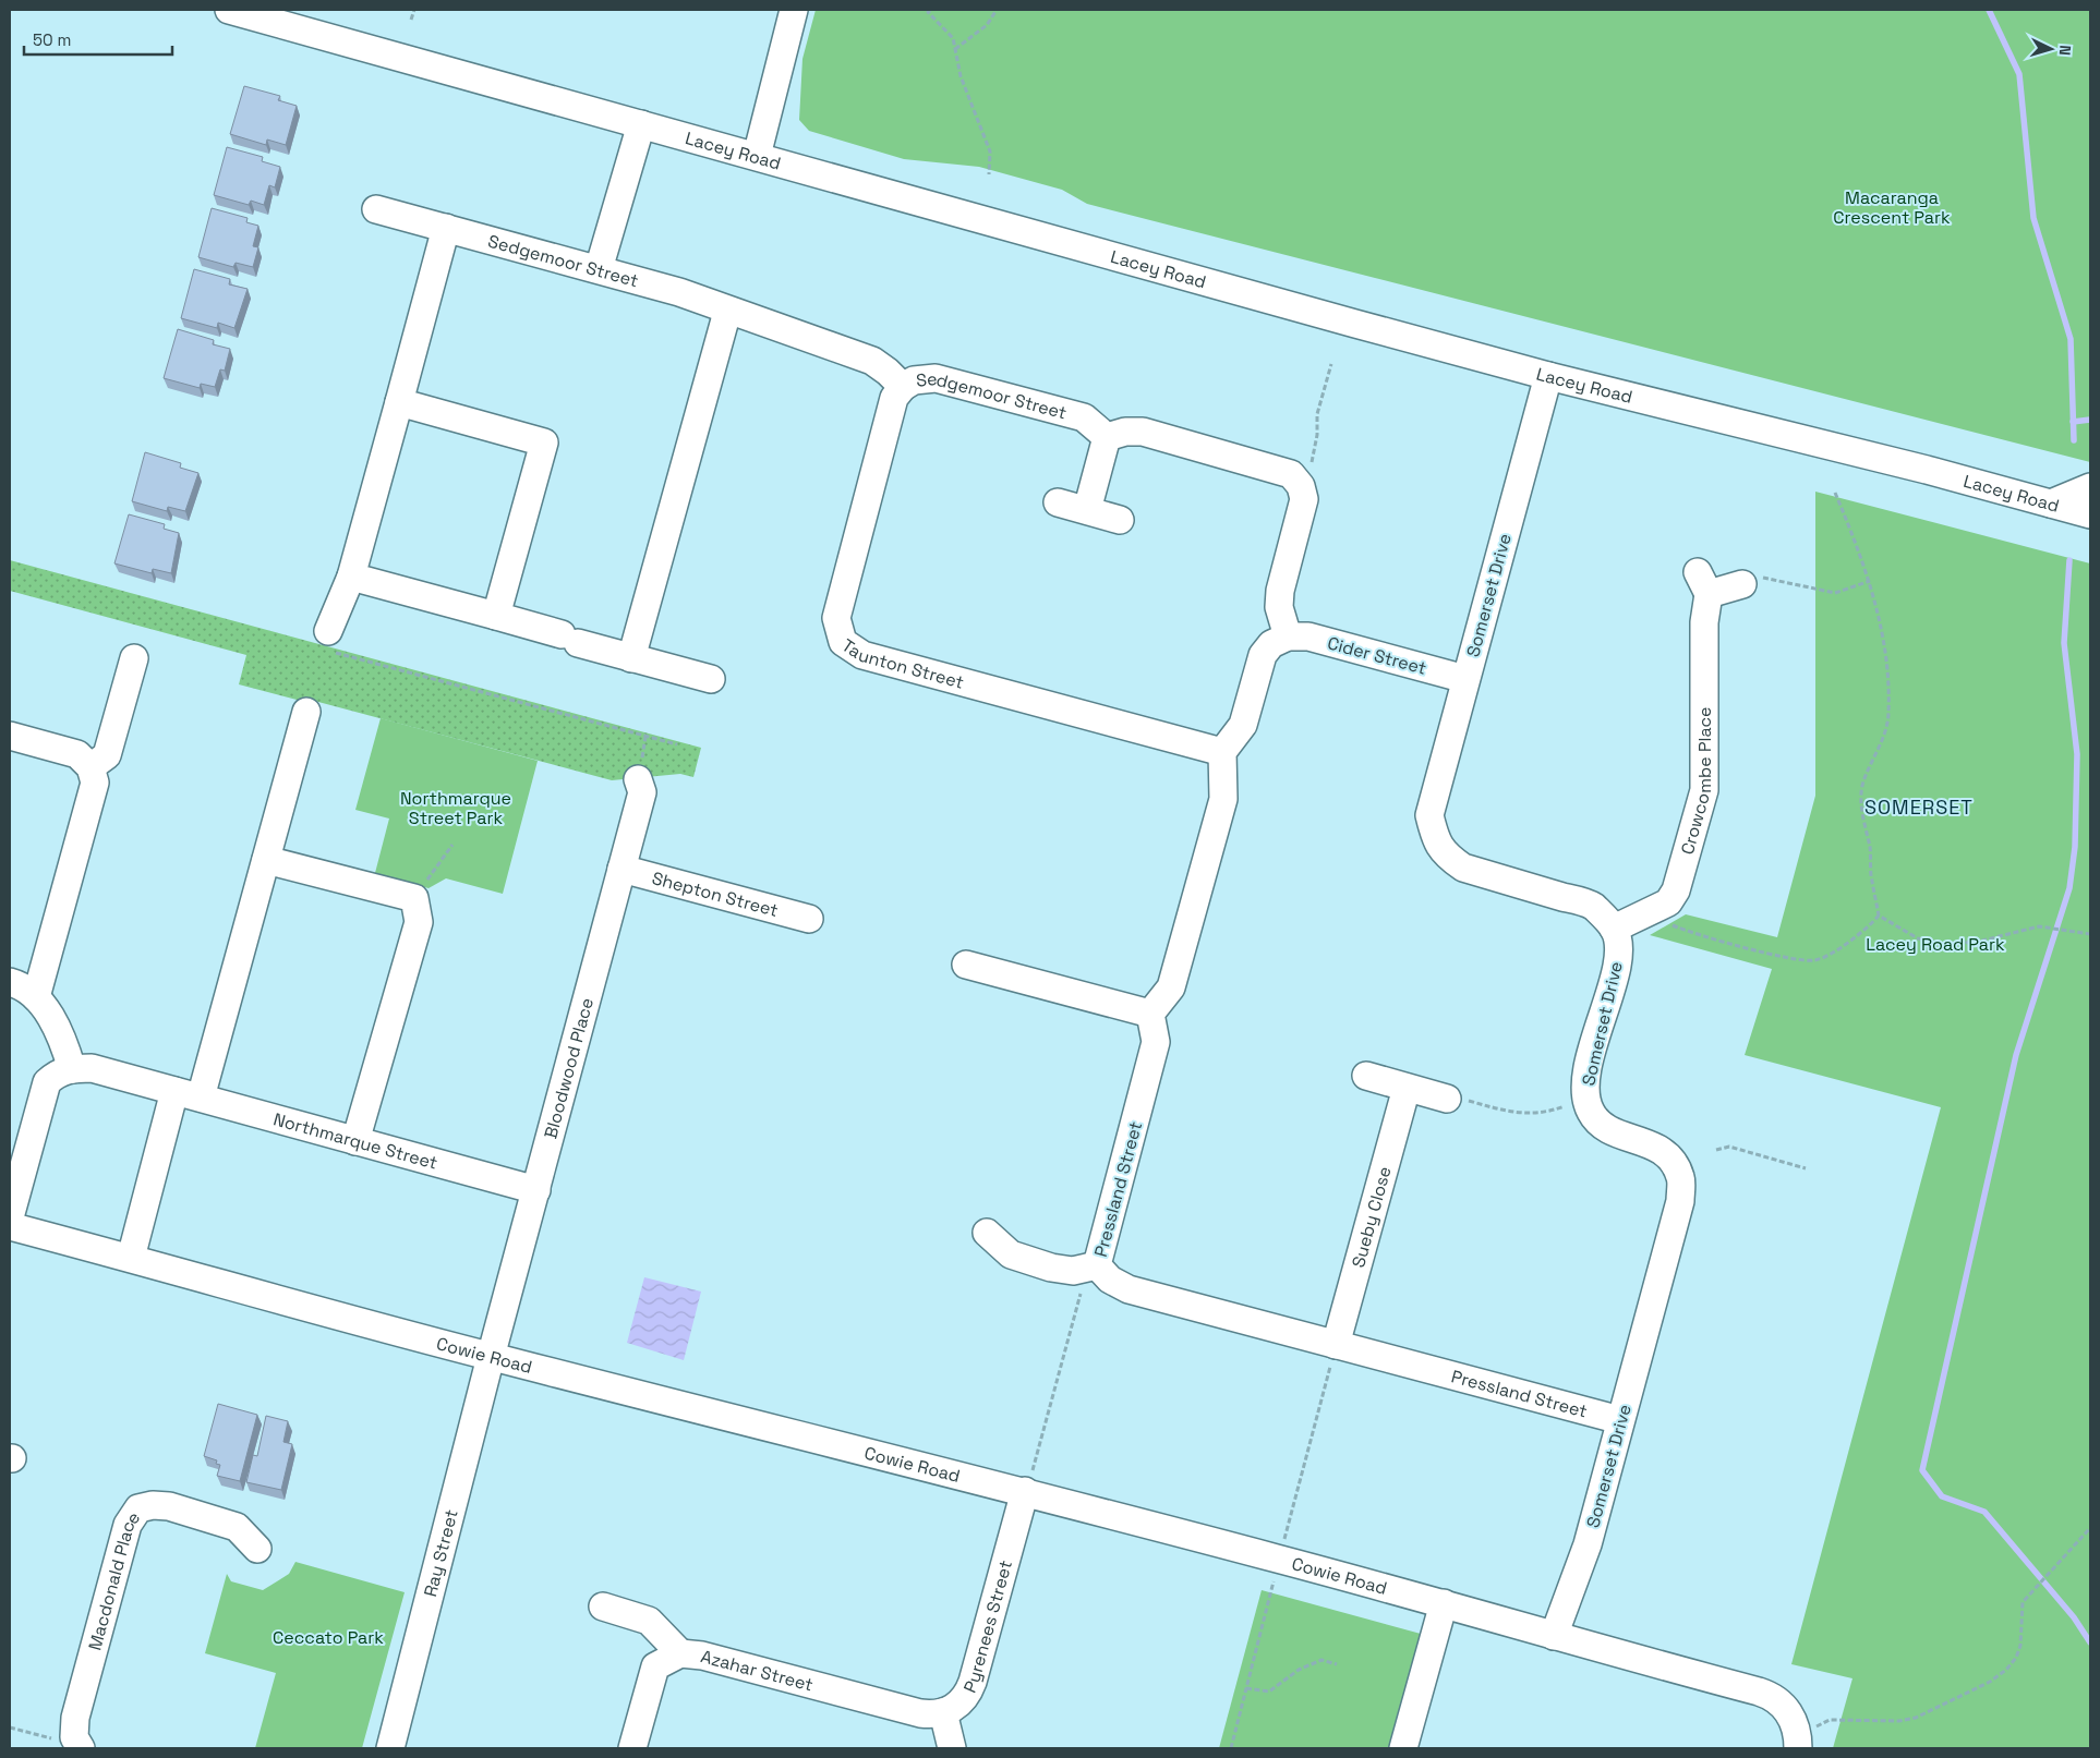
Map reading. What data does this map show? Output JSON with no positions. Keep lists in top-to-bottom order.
{
  "streets": {
    "street": [
      "Lacey Road",
      "Sedgemoor Street",
      "Somerset Drive",
      "Cider Street",
      "Taunton Street",
      "Crowcombe Place",
      "Shepton Street",
      "Bloodwood Place",
      "Northmarque Street",
      "Pressland Street",
      "Sueby Close",
      "Cowie Road",
      "Ray Street",
      "Macdonald Place",
      "Pyrenees Street",
      "Azahar Street"
    ]
  },
  "crossings": [
    ["Lacey Road", "Somerset Drive"],
    ["Sedgemoor Street", "Taunton Street"],
    ["Somerset Drive", "Cider Street"],
    ["Somerset Drive", "Crowcombe Place"],
    ["Somerset Drive", "Pressland Street"],
    ["Somerset Drive", "Cowie Road"],
    ["Shepton Street", "Bloodwood Place"],
    ["Bloodwood Place", "Northmarque Street"],
    ["Bloodwood Place", "Cowie Road"],
    ["Bloodwood Place", "Ray Street"],
    ["Pressland Street", "Sueby Close"],
    ["Cowie Road", "Ray Street"],
    ["Cowie Road", "Pyrenees Street"],
    ["Pyrenees Street", "Azahar Street"]
  ],
  "districts": ["SOMERSET"],
  "parks": [
    "Macaranga Crescent Park",
    "Northmarque Street Park",
    "Lacey Road Park",
    "Ceccato Park"
  ],
  "scale_bar": "50 m",
  "north": "right"
}
